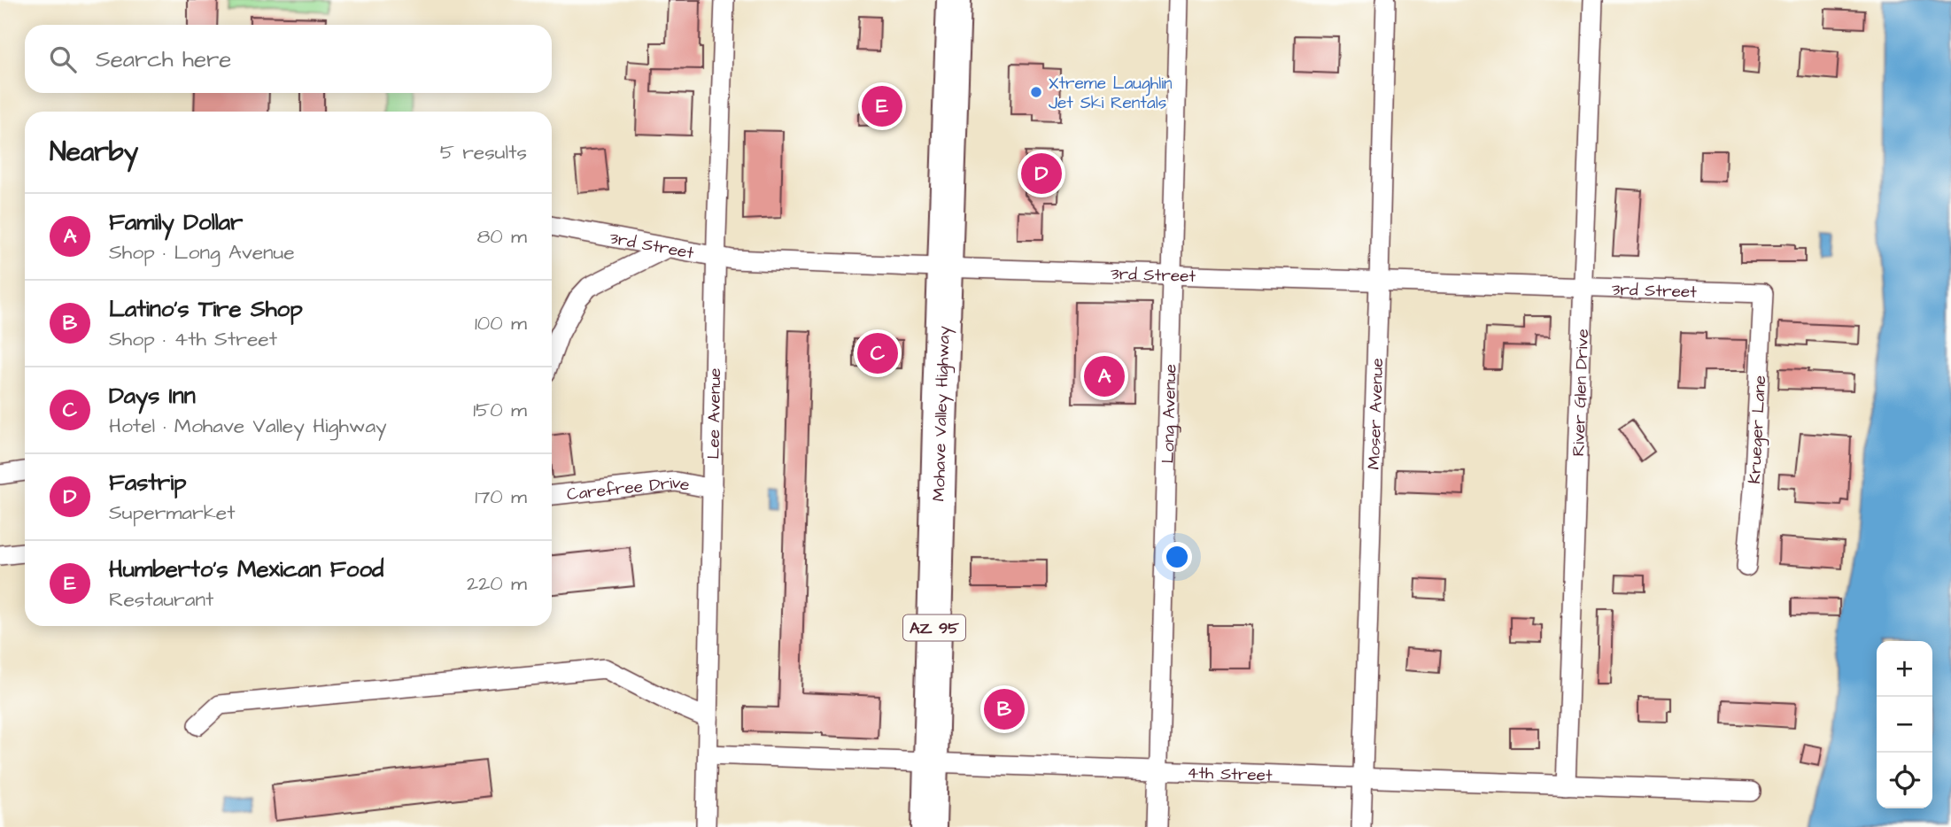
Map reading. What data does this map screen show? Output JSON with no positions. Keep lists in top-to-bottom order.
{
  "streets": {
    "highway": ["Mohave Valley Highway", "AZ 95"],
    "street": [
      "3rd Street",
      "River Glen Drive",
      "Lee Avenue",
      "Long Avenue",
      "Moser Avenue",
      "Krueger Lane",
      "Carefree Drive",
      "4th Street"
    ]
  },
  "crossings": [
    ["3rd Street", "River Glen Drive"],
    ["3rd Street", "Lee Avenue"],
    ["3rd Street", "Mohave Valley Highway"],
    ["3rd Street", "Long Avenue"],
    ["3rd Street", "Moser Avenue"],
    ["3rd Street", "Krueger Lane"],
    ["River Glen Drive", "4th Street"],
    ["Lee Avenue", "Carefree Drive"],
    ["Lee Avenue", "4th Street"],
    ["Mohave Valley Highway", "4th Street"],
    ["Long Avenue", "4th Street"],
    ["Moser Avenue", "4th Street"]
  ],
  "places": ["Xtreme Laughlin Jet Ski Rentals"],
  "page": {
    "search": "Search here",
    "pins": [
      "E",
      "D",
      "C",
      "A",
      "B"
    ],
    "heading": ["Nearby", "5 results"],
    "list": [
      {
        "mark": "A",
        "name": "Family Dollar",
        "note": "Shop · Long Avenue",
        "value": "80 m"
      },
      {
        "mark": "B",
        "name": "Latino's Tire Shop",
        "note": "Shop · 4th Street",
        "value": "100 m"
      },
      {
        "mark": "C",
        "name": "Days Inn",
        "note": "Hotel · Mohave Valley Highway",
        "value": "150 m"
      },
      {
        "mark": "D",
        "name": "Fastrip",
        "note": "Supermarket",
        "value": "170 m"
      },
      {
        "mark": "E",
        "name": "Humberto's Mexican Food",
        "note": "Restaurant",
        "value": "220 m"
      }
    ],
    "map_buttons": ["+", "−"]
  }
}
